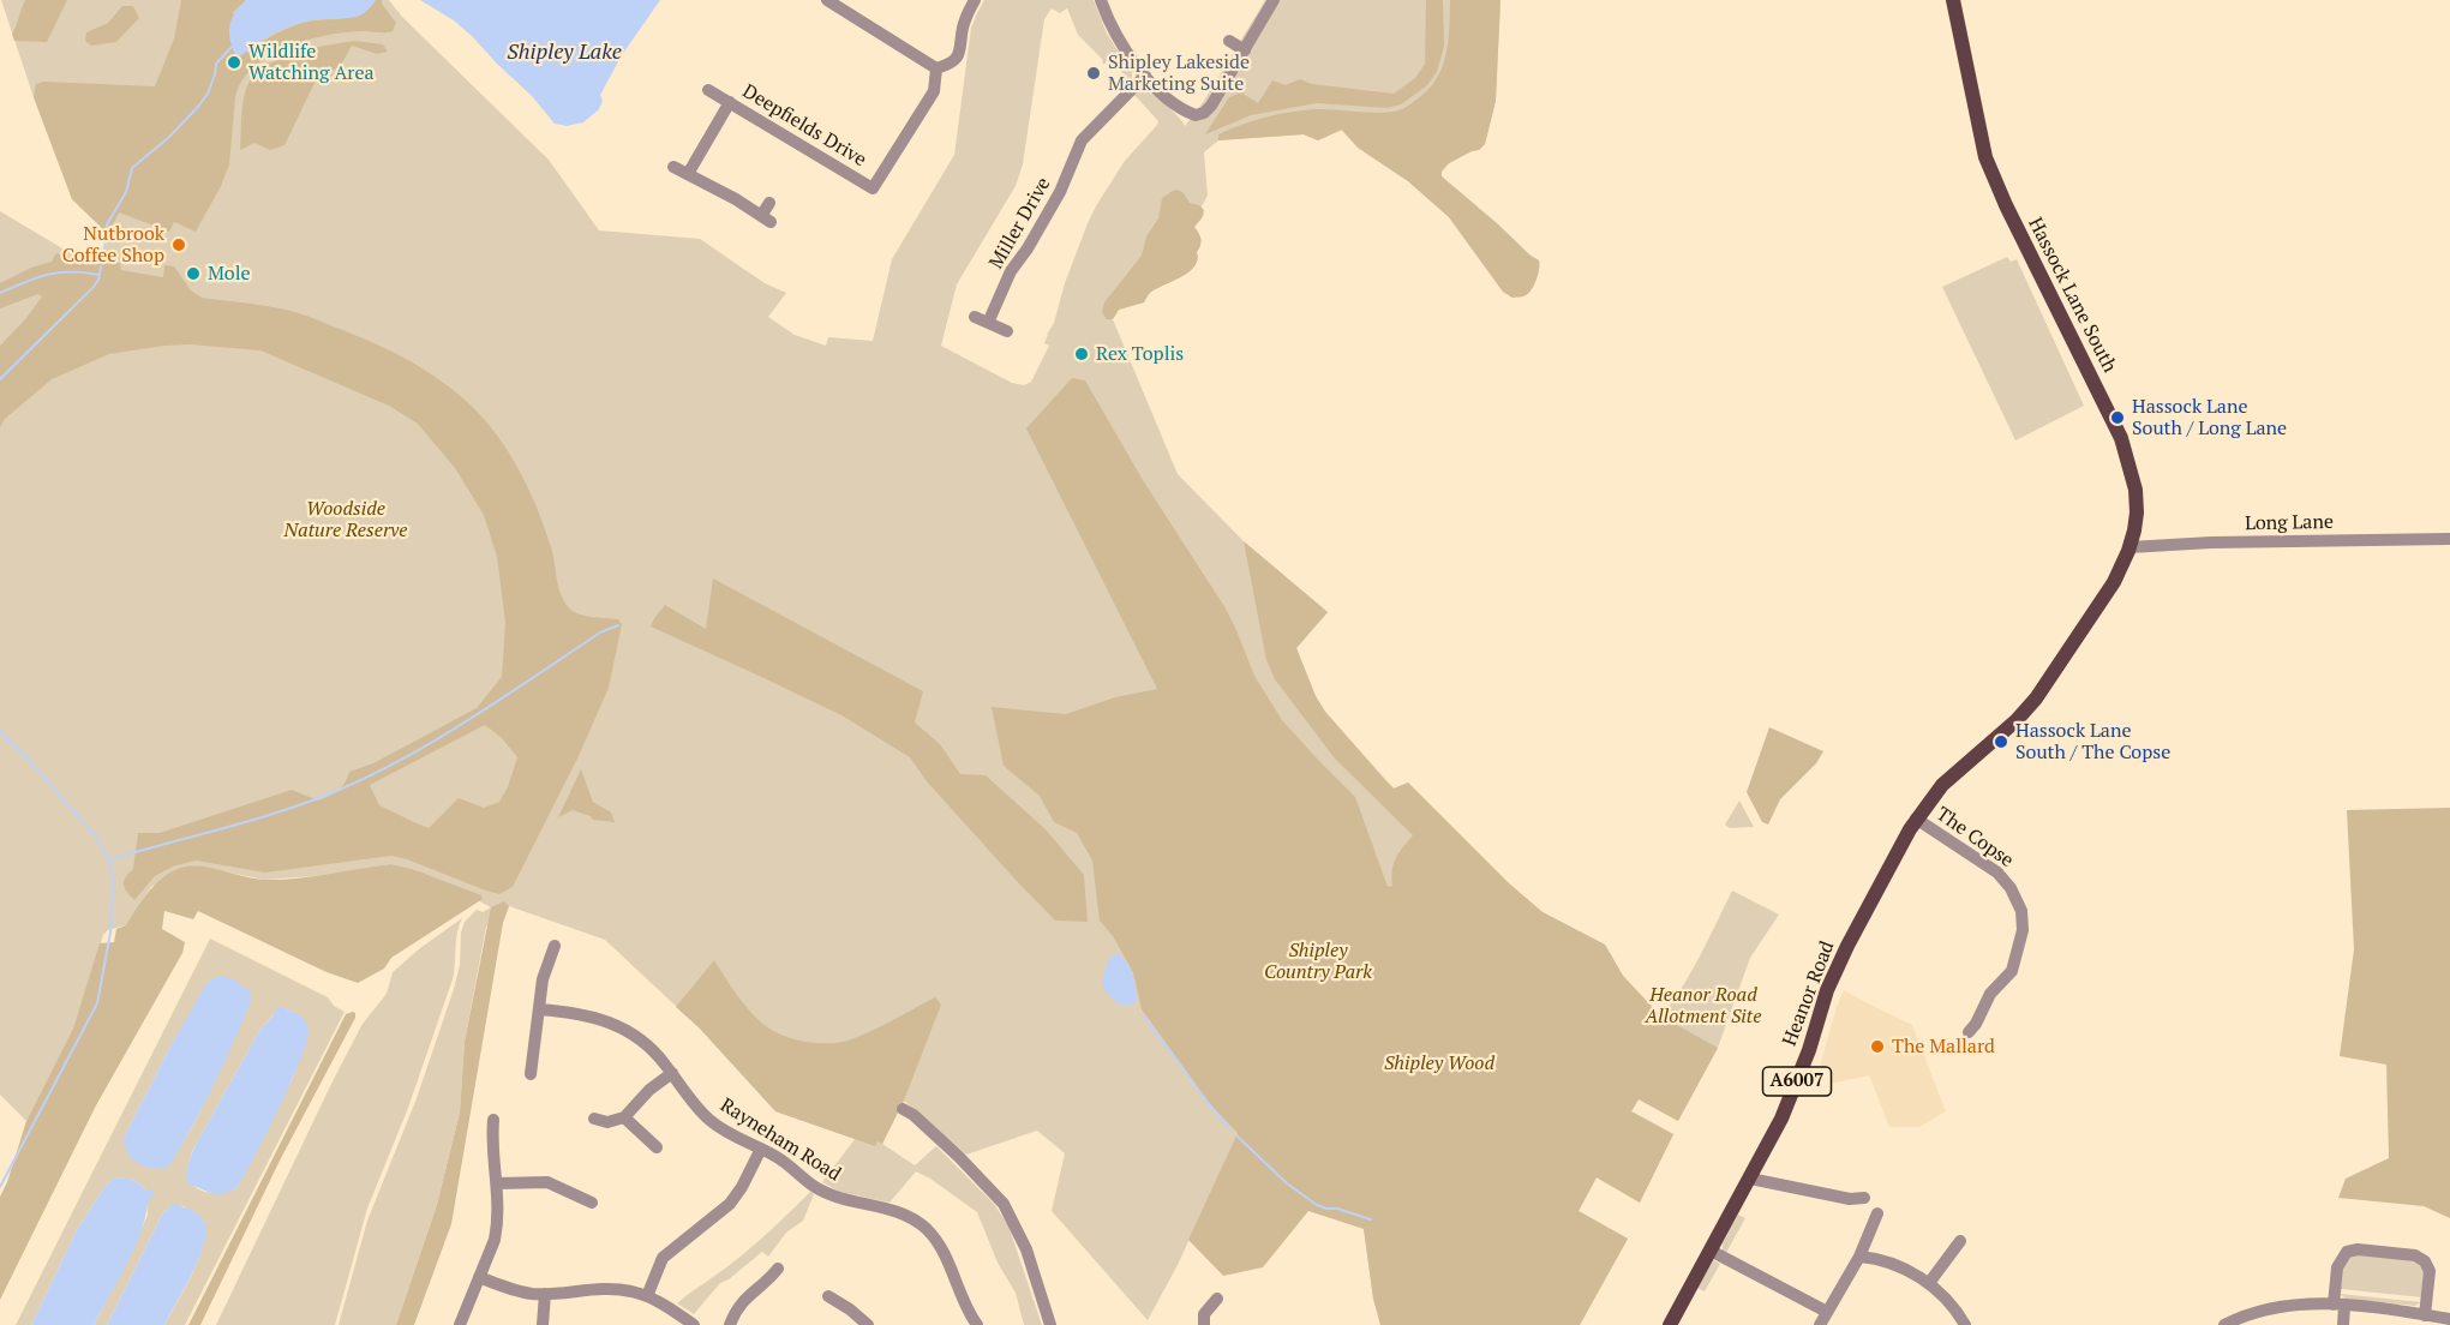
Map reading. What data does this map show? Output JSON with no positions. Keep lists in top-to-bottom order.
{
  "streets": {
    "main road": ["Hassock Lane South", "Heanor Road", "A6007"],
    "street": [
      "Deepfields Drive",
      "Miller Drive",
      "Long Lane",
      "The Copse",
      "Rayneham Road"
    ]
  },
  "crossings": [
    ["Hassock Lane South", "Long Lane"],
    ["Hassock Lane South", "The Copse"],
    ["Hassock Lane South", "Heanor Road"],
    ["The Copse", "Heanor Road"]
  ],
  "water": ["Shipley Lake"],
  "parks": [
    "Woodside Nature Reserve",
    "Shipley Country Park",
    "Heanor Road Allotment Site",
    "Shipley Wood"
  ],
  "places": [
    "Wildlife Watching Area",
    "Shipley Lakeside Marketing Suite",
    "Nutbrook Coffee Shop",
    "Mole",
    "Rex Toplis",
    "Hassock Lane South / Long Lane",
    "Hassock Lane South / The Copse",
    "The Mallard"
  ]
}
